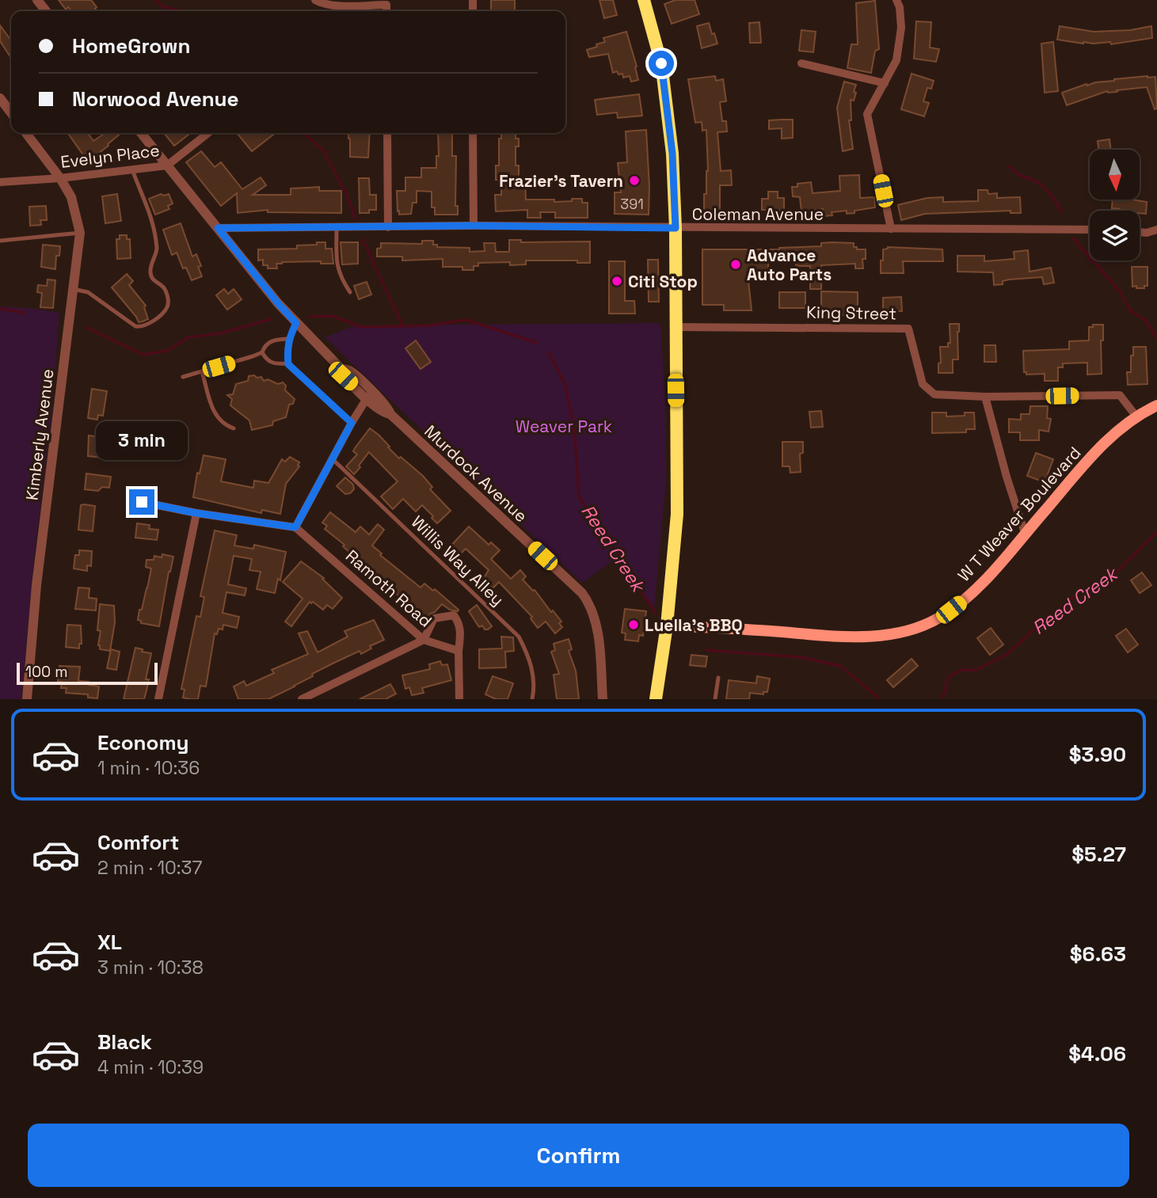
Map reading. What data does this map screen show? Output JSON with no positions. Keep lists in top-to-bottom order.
{
  "streets": {
    "main road": ["W T Weaver Boulevard"],
    "street": [
      "Evelyn Place",
      "Coleman Avenue",
      "King Street",
      "Kimberly Avenue",
      "Murdock Avenue",
      "Ramoth Road"
    ],
    "lane": ["Willis Way Alley"]
  },
  "crossings": [
    ["Evelyn Place", "Kimberly Avenue"],
    ["Evelyn Place", "Murdock Avenue"],
    ["Coleman Avenue", "Murdock Avenue"],
    ["King Street", "W T Weaver Boulevard"]
  ],
  "water": ["Reed Creek"],
  "parks": ["Weaver Park"],
  "places": [
    "Frazier's Tavern",
    "Advance Auto Parts",
    "Citi Stop",
    "Luella's BBQ"
  ],
  "house_numbers": ["391"],
  "scale_bar": "100 m",
  "north": "bottom",
  "page": {
    "banner": ["HomeGrown", "Norwood Avenue"],
    "bubble": "3 min",
    "scale": "100 m",
    "list": [
      {
        "name": "Economy",
        "note": "1 min · 10:36",
        "value": "$3.90"
      },
      {
        "name": "Comfort",
        "note": "2 min · 10:37",
        "value": "$5.27"
      },
      {
        "name": "XL",
        "note": "3 min · 10:38",
        "value": "$6.63"
      },
      {
        "name": "Black",
        "note": "4 min · 10:39",
        "value": "$4.06"
      }
    ],
    "buttons": "Confirm"
  }
}
